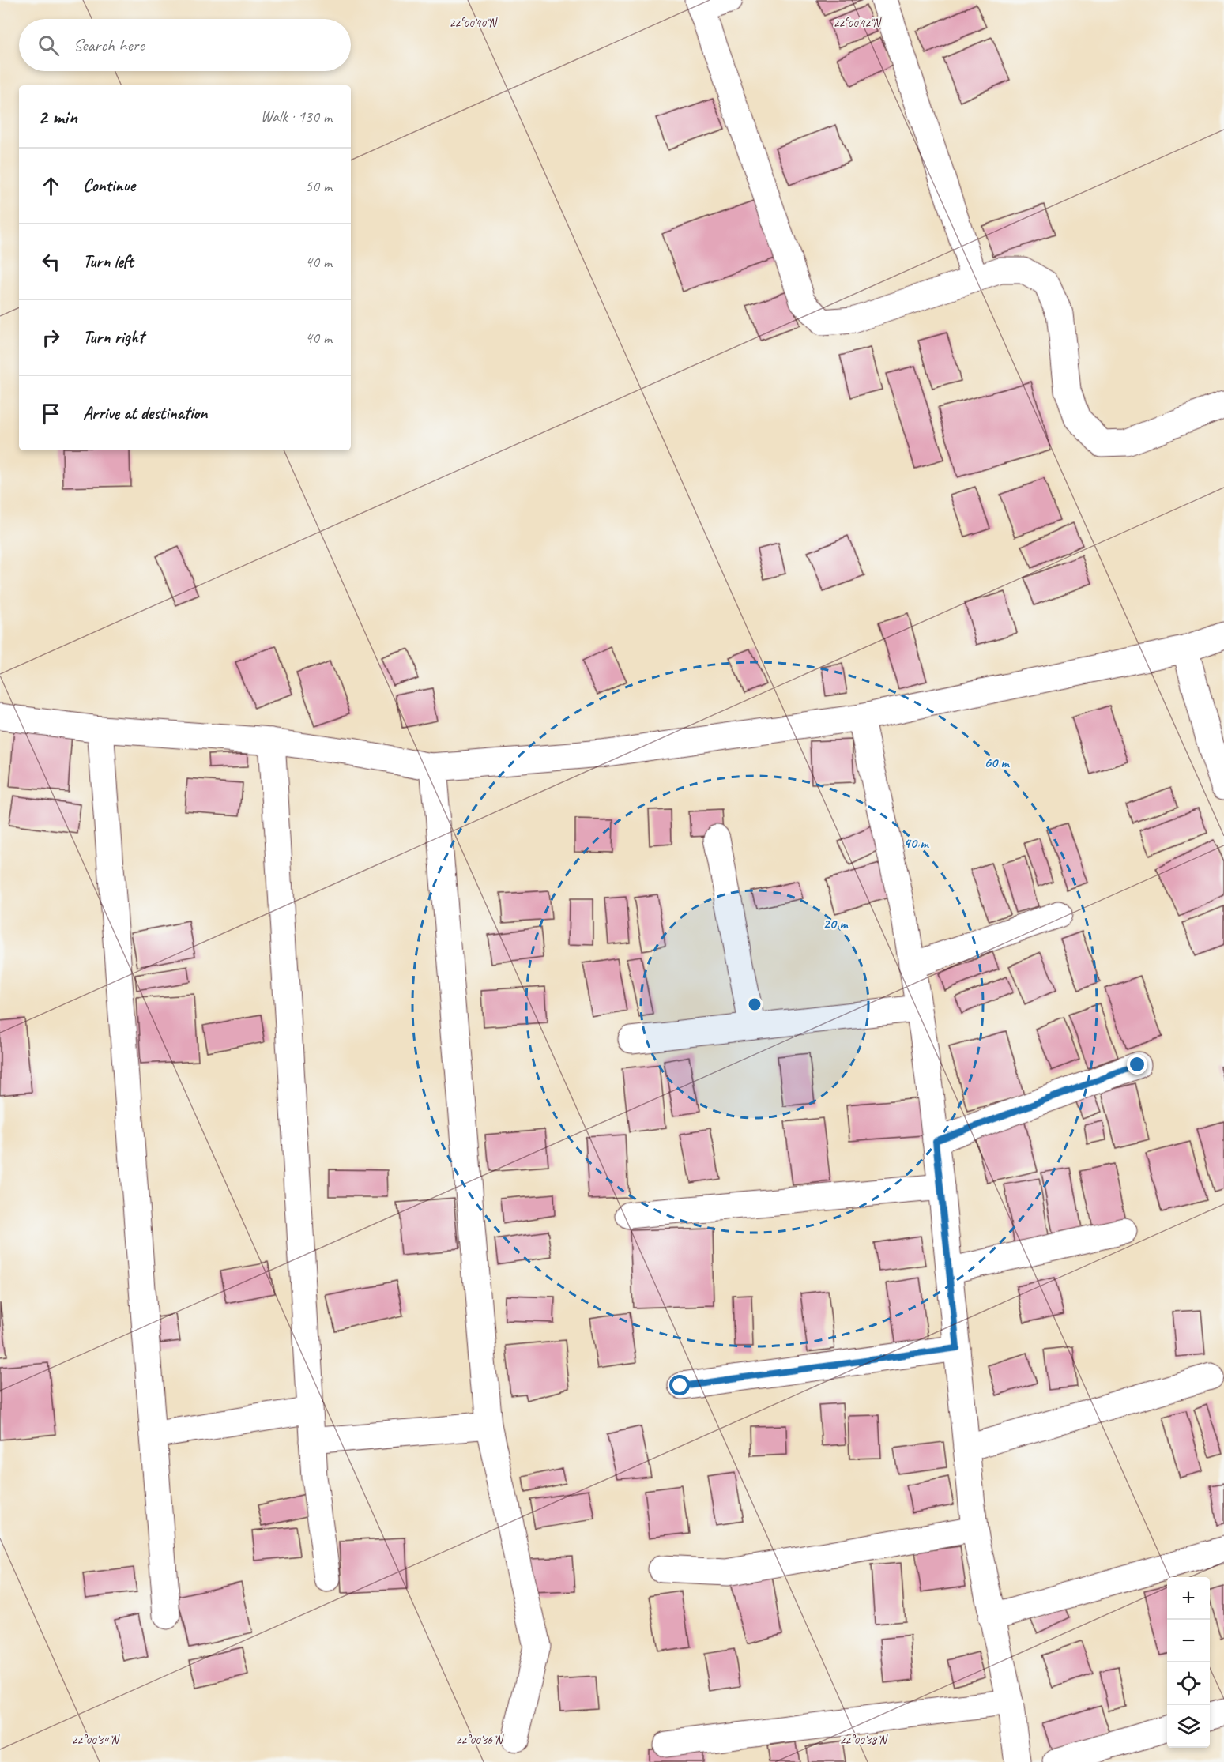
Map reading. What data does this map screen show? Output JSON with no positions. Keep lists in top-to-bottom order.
{
  "page": {
    "search": "Search here",
    "heading": ["2 min", "Walk · 130 m"],
    "list": [
      ["Continue", "50 m"],
      ["Turn left", "40 m"],
      ["Turn right", "40 m"],
      "Arrive at destination"
    ],
    "map_buttons": ["+", "−"]
  },
  "coordinates": [
    "22°00'40\"N",
    "22°00'42\"N",
    "22°00'34\"N",
    "22°00'36\"N",
    "22°00'38\"N"
  ],
  "rings": ["60 m", "40 m", "20 m"]
}
